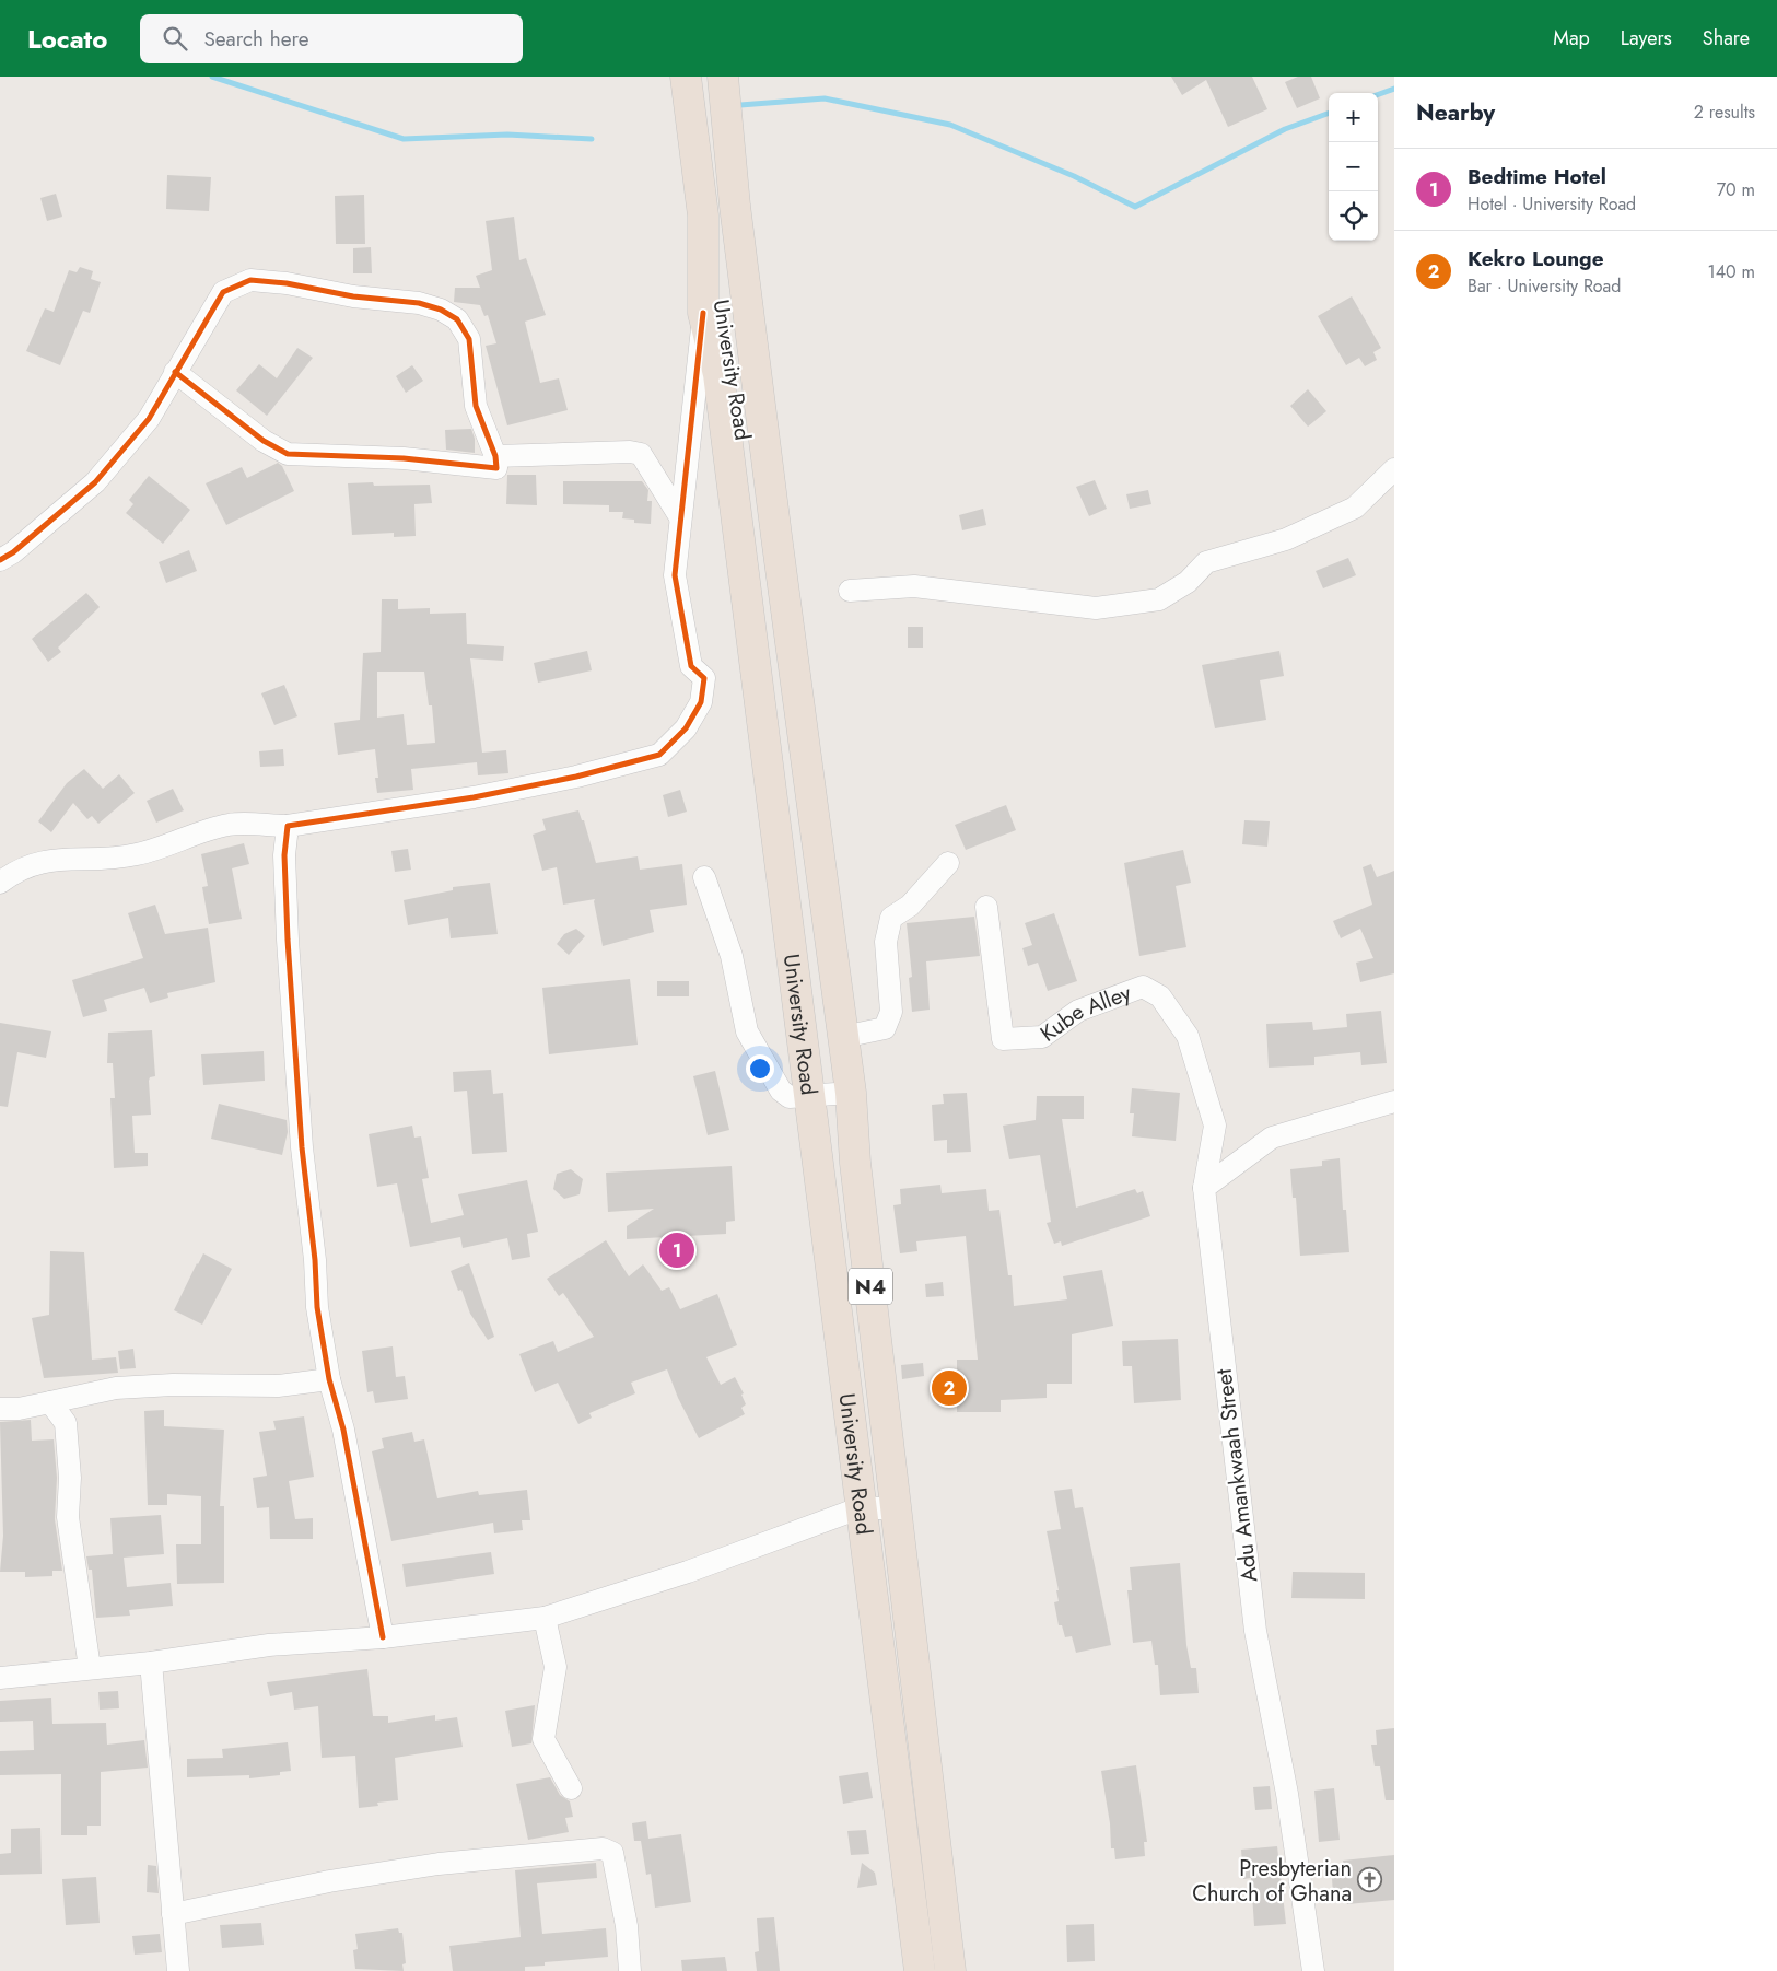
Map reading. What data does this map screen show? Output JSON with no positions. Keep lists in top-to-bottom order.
{
  "streets": {
    "highway": ["University Road", "N4"],
    "street": ["Kube Alley", "Adu Amankwaah Street"]
  },
  "crossings": [
    ["Kube Alley", "Adu Amankwaah Street"]
  ],
  "places": {
    "church": ["Presbyterian Church of Ghana"]
  },
  "page": {
    "header": "Locato",
    "search": "Search here",
    "nav": ["Map", "Layers", "Share"],
    "heading": ["Nearby", "2 results"],
    "map_buttons": ["+", "−"],
    "list": [
      {
        "mark": "1",
        "name": "Bedtime Hotel",
        "note": "Hotel · University Road",
        "value": "70 m"
      },
      {
        "mark": "2",
        "name": "Kekro Lounge",
        "note": "Bar · University Road",
        "value": "140 m"
      }
    ],
    "pins": ["1", "2"]
  }
}
